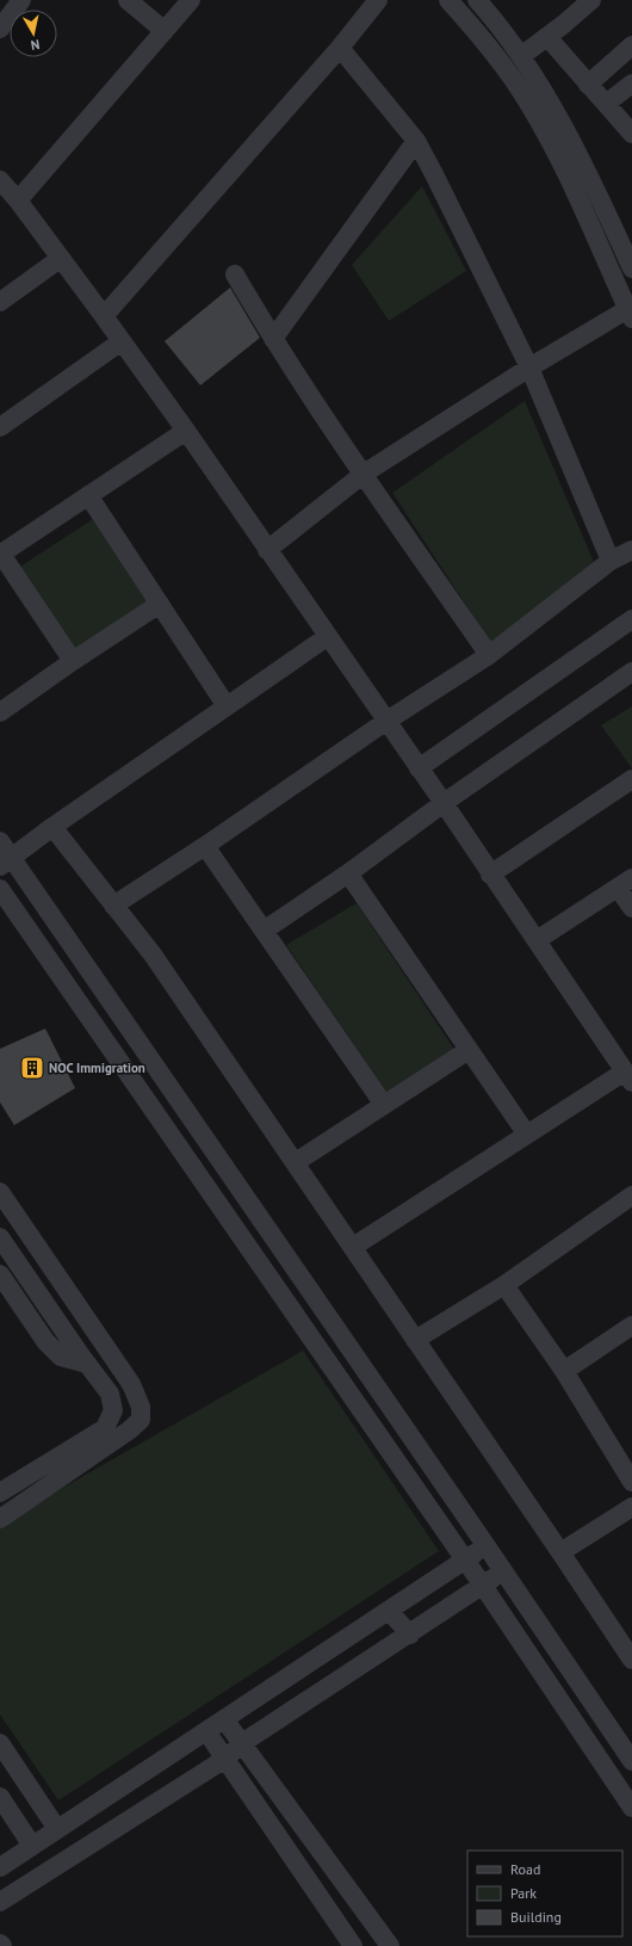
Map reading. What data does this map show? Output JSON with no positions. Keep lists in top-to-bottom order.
{
  "places": {
    "building": ["NOC Immigration"]
  },
  "legend": ["Road", "Park", "Building"],
  "north": "bottom"
}
